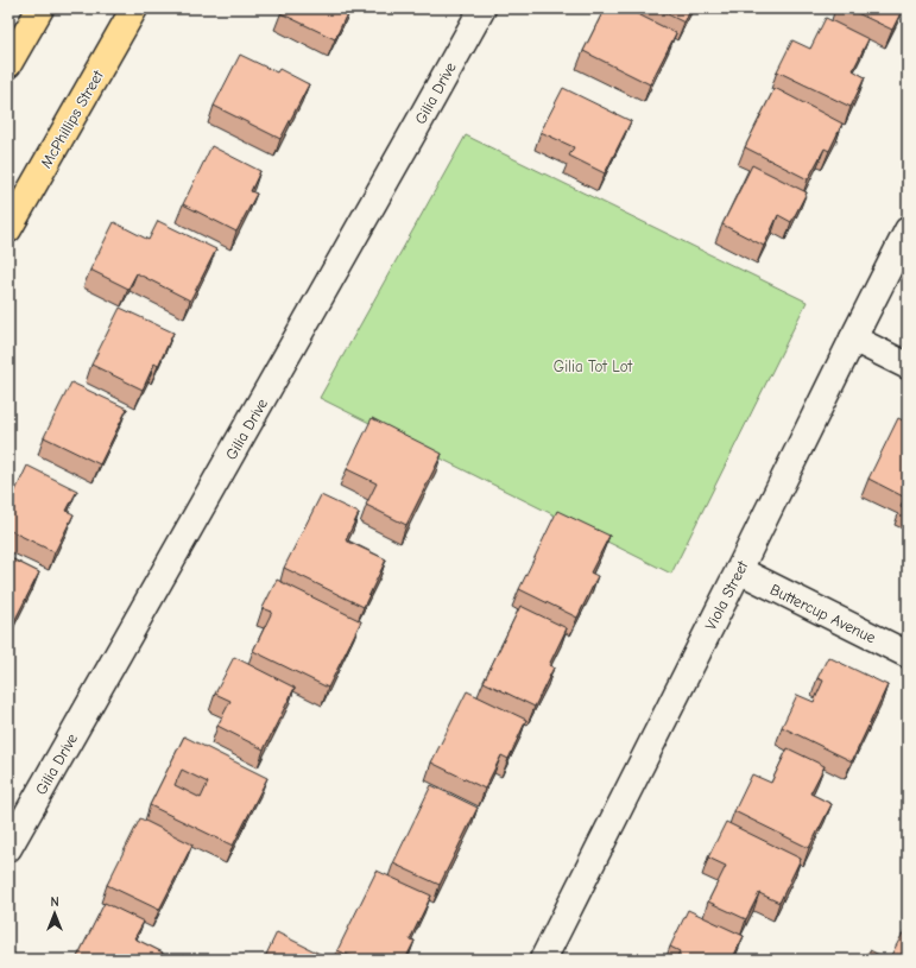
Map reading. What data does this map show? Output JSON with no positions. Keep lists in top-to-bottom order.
{
  "streets": {
    "main road": ["McPhillips Street"],
    "street": ["Gilia Drive", "Viola Street", "Buttercup Avenue"]
  },
  "crossings": [
    ["Viola Street", "Buttercup Avenue"]
  ],
  "parks": ["Gilia Tot Lot"],
  "north": "top"
}
